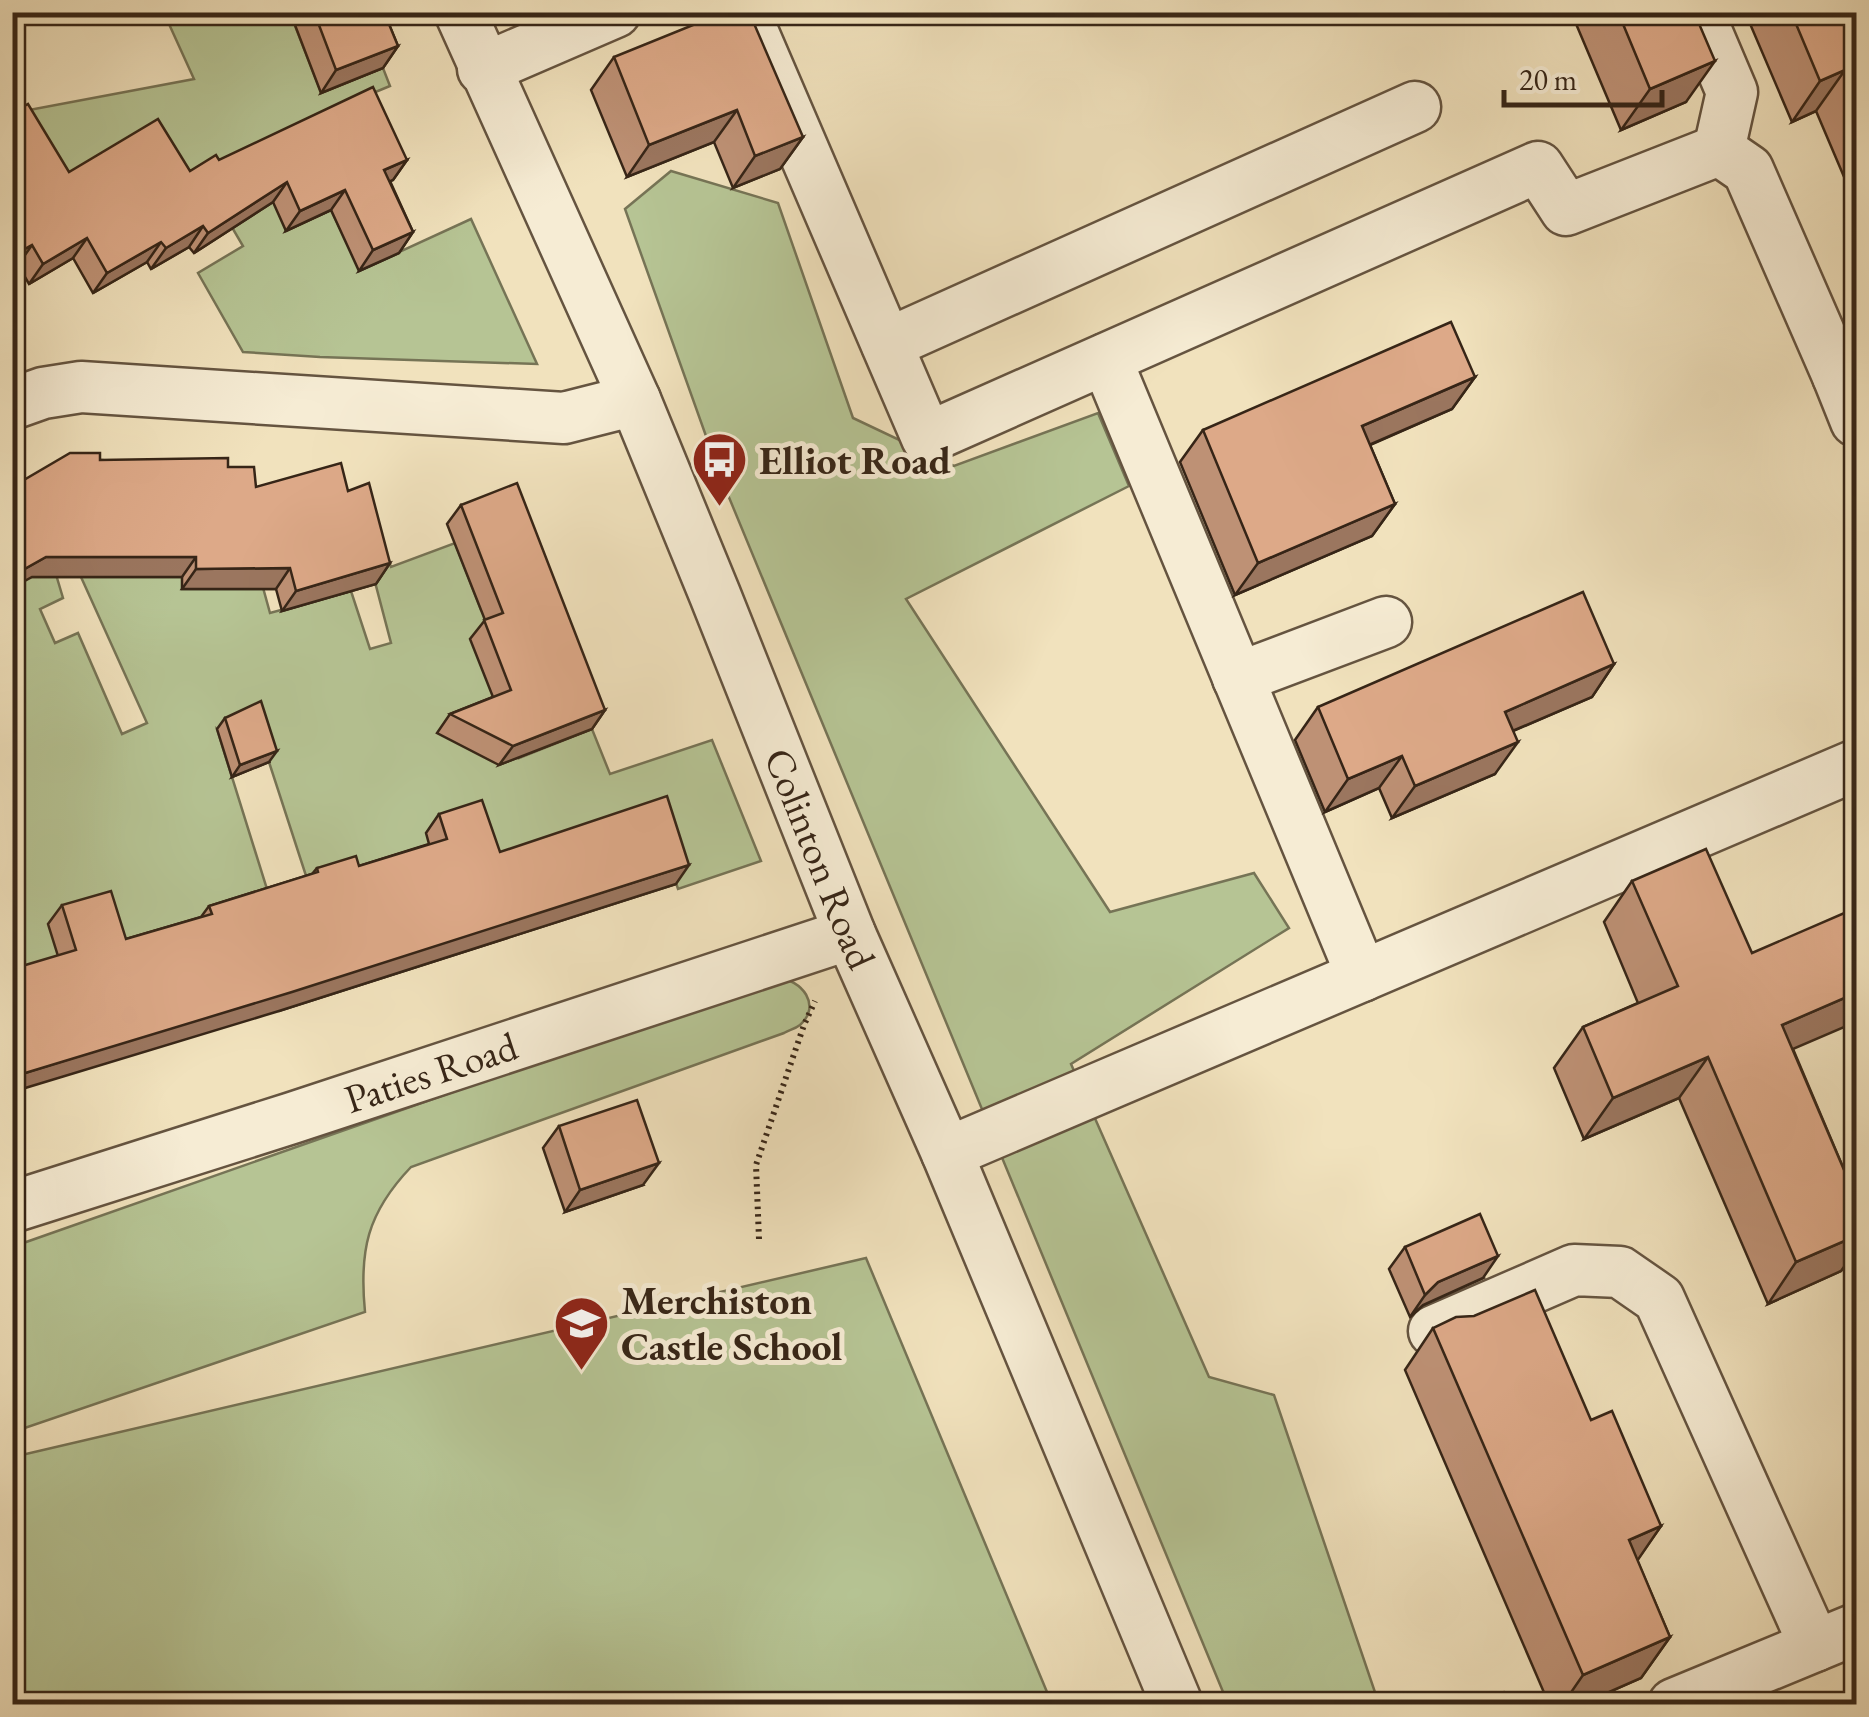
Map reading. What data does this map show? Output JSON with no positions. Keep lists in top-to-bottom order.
{
  "streets": {
    "street": ["Colinton Road", "Paties Road"]
  },
  "crossings": [
    ["Colinton Road", "Paties Road"]
  ],
  "places": {
    "bus stop": ["Elliot Road"],
    "school or university": ["Merchiston Castle School"]
  },
  "scale_bar": "20 m"
}
